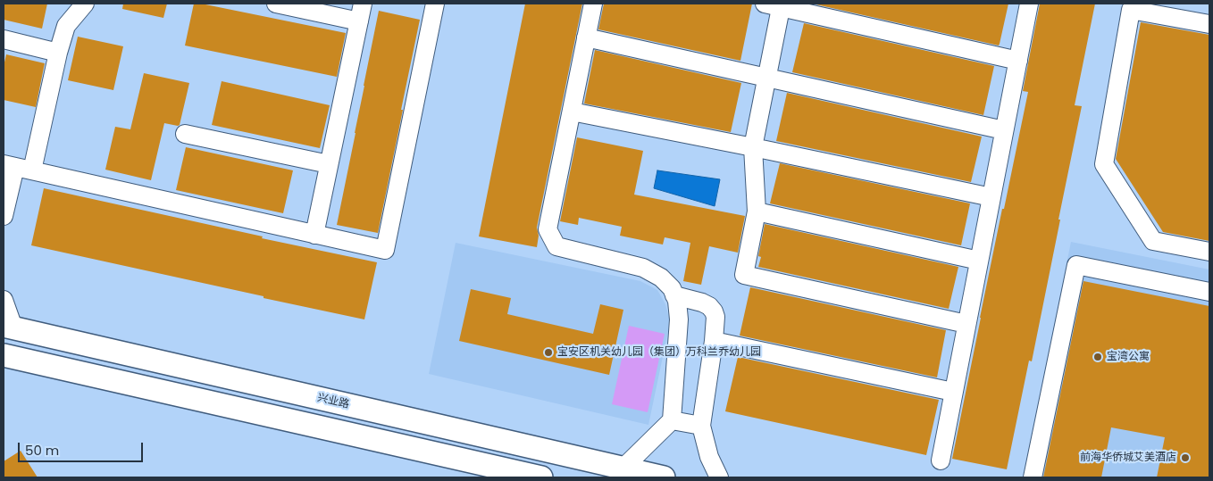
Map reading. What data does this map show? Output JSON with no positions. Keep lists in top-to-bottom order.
{
  "streets": {
    "main road": ["兴业路"]
  },
  "places": ["宝安区机关幼儿园（集团）万科兰乔幼儿园", "宝湾公寓", "前海华侨城艾美酒店"],
  "scale_bar": "50 m"
}
